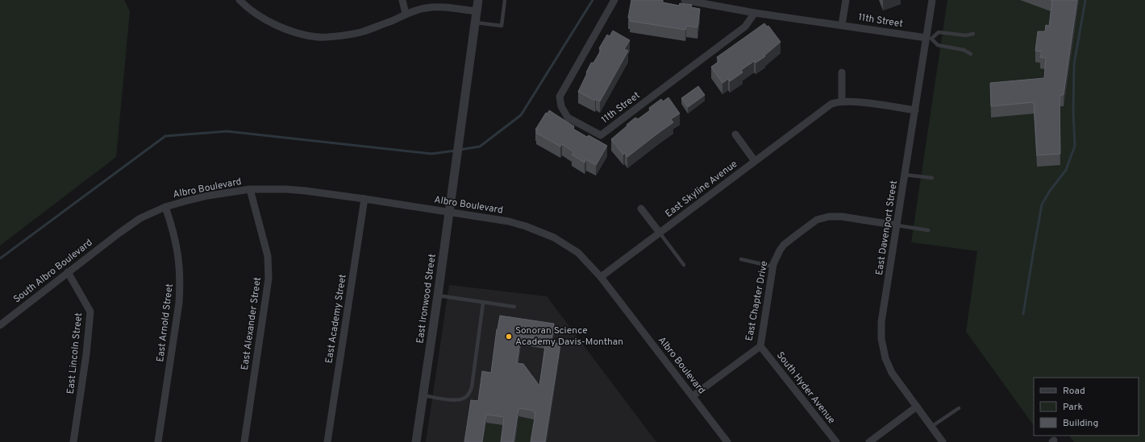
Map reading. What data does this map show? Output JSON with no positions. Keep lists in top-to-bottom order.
{
  "streets": {
    "street": [
      "11th Street",
      "Albro Boulevard",
      "East Skyline Avenue",
      "East Davenport Street",
      "South Albro Boulevard",
      "East Ironwood Street",
      "East Chapter Drive",
      "East Academy Street",
      "East Arnold Street",
      "East Alexander Street",
      "East Lincoln Street",
      "South Hyder Avenue"
    ]
  },
  "crossings": [
    ["11th Street", "East Davenport Street"],
    ["Albro Boulevard", "East Skyline Avenue"],
    ["Albro Boulevard", "South Albro Boulevard"],
    ["Albro Boulevard", "East Ironwood Street"],
    ["Albro Boulevard", "East Chapter Drive"],
    ["Albro Boulevard", "East Academy Street"],
    ["Albro Boulevard", "East Arnold Street"],
    ["Albro Boulevard", "East Alexander Street"],
    ["East Skyline Avenue", "East Davenport Street"],
    ["East Davenport Street", "East Chapter Drive"],
    ["South Albro Boulevard", "East Lincoln Street"],
    ["East Chapter Drive", "South Hyder Avenue"]
  ],
  "places": ["Sonoran Science Academy Davis-Monthan"],
  "legend": ["Road", "Park", "Building"]
}
